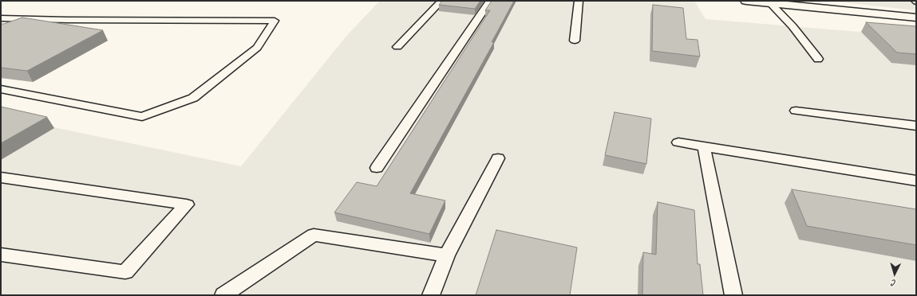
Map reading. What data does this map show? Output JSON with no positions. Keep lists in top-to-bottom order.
{
  "north": "bottom"
}
